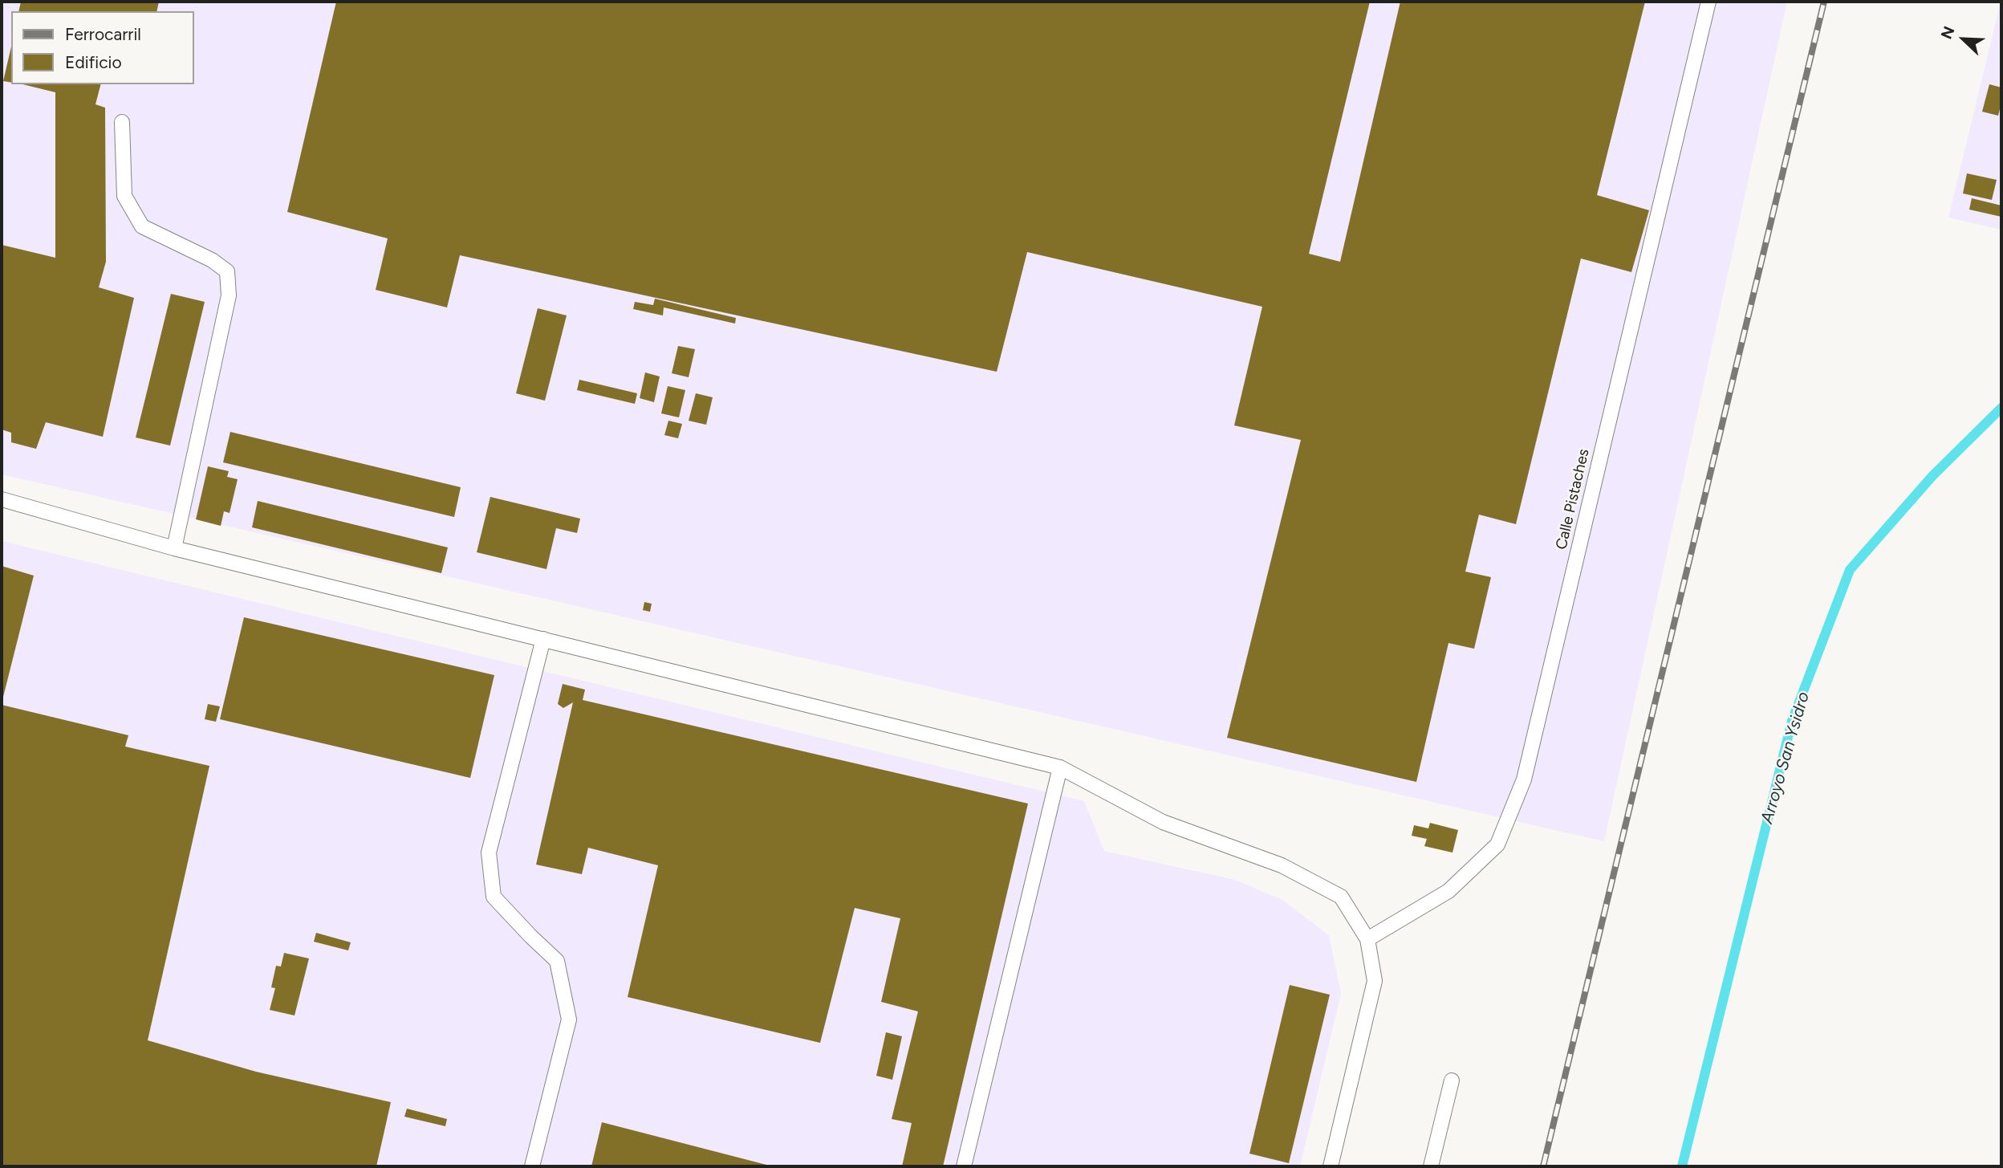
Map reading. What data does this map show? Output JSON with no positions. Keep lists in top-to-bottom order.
{
  "streets": {
    "lane": ["Calle Pistaches"]
  },
  "water": ["Arroyo San Ysidro"],
  "legend": ["Ferrocarril", "Edificio"],
  "north": "top left"
}
